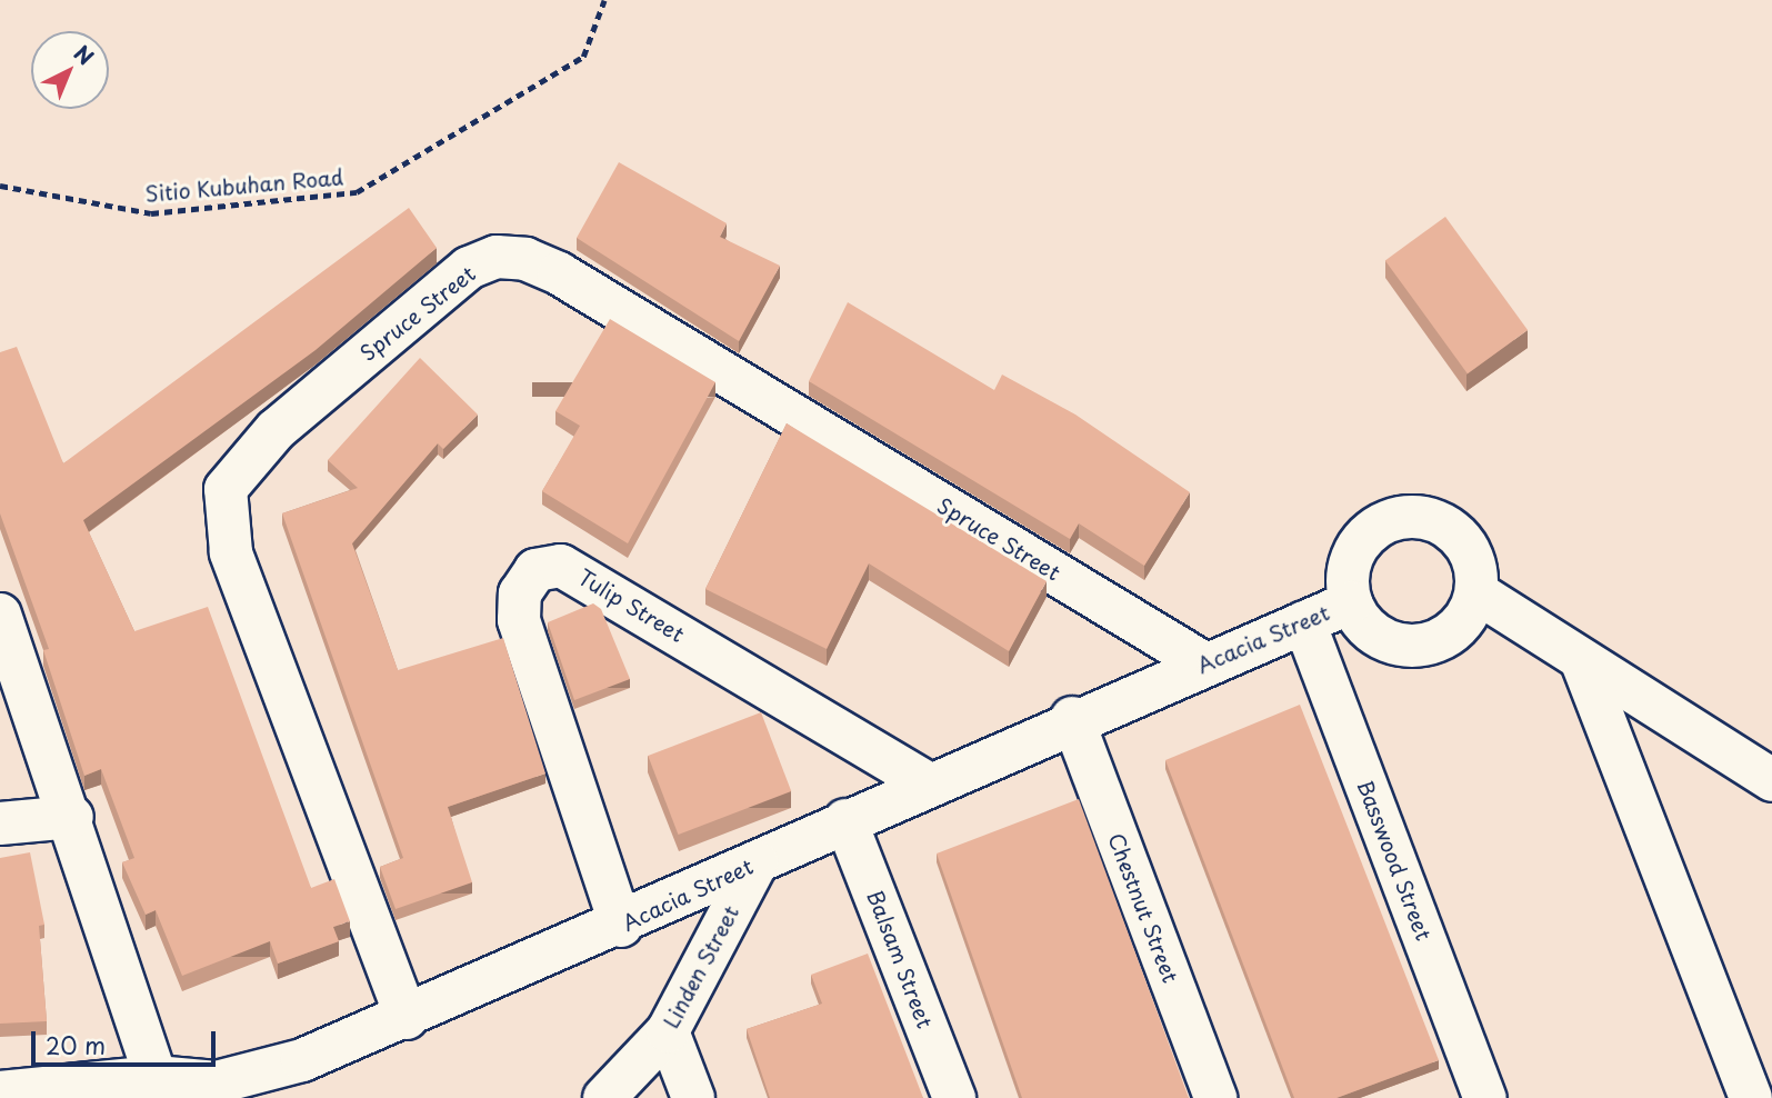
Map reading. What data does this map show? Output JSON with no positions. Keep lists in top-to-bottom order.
{
  "streets": {
    "street": [
      "Spruce Street",
      "Tulip Street",
      "Acacia Street",
      "Basswood Street",
      "Chestnut Street",
      "Balsam Street",
      "Linden Street"
    ],
    "path": ["Sitio Kubuhan Road"]
  },
  "crossings": [
    ["Spruce Street", "Acacia Street"],
    ["Tulip Street", "Acacia Street"],
    ["Acacia Street", "Basswood Street"],
    ["Acacia Street", "Chestnut Street"],
    ["Acacia Street", "Balsam Street"],
    ["Acacia Street", "Linden Street"]
  ],
  "scale_bar": "20 m",
  "north": "top right"
}
